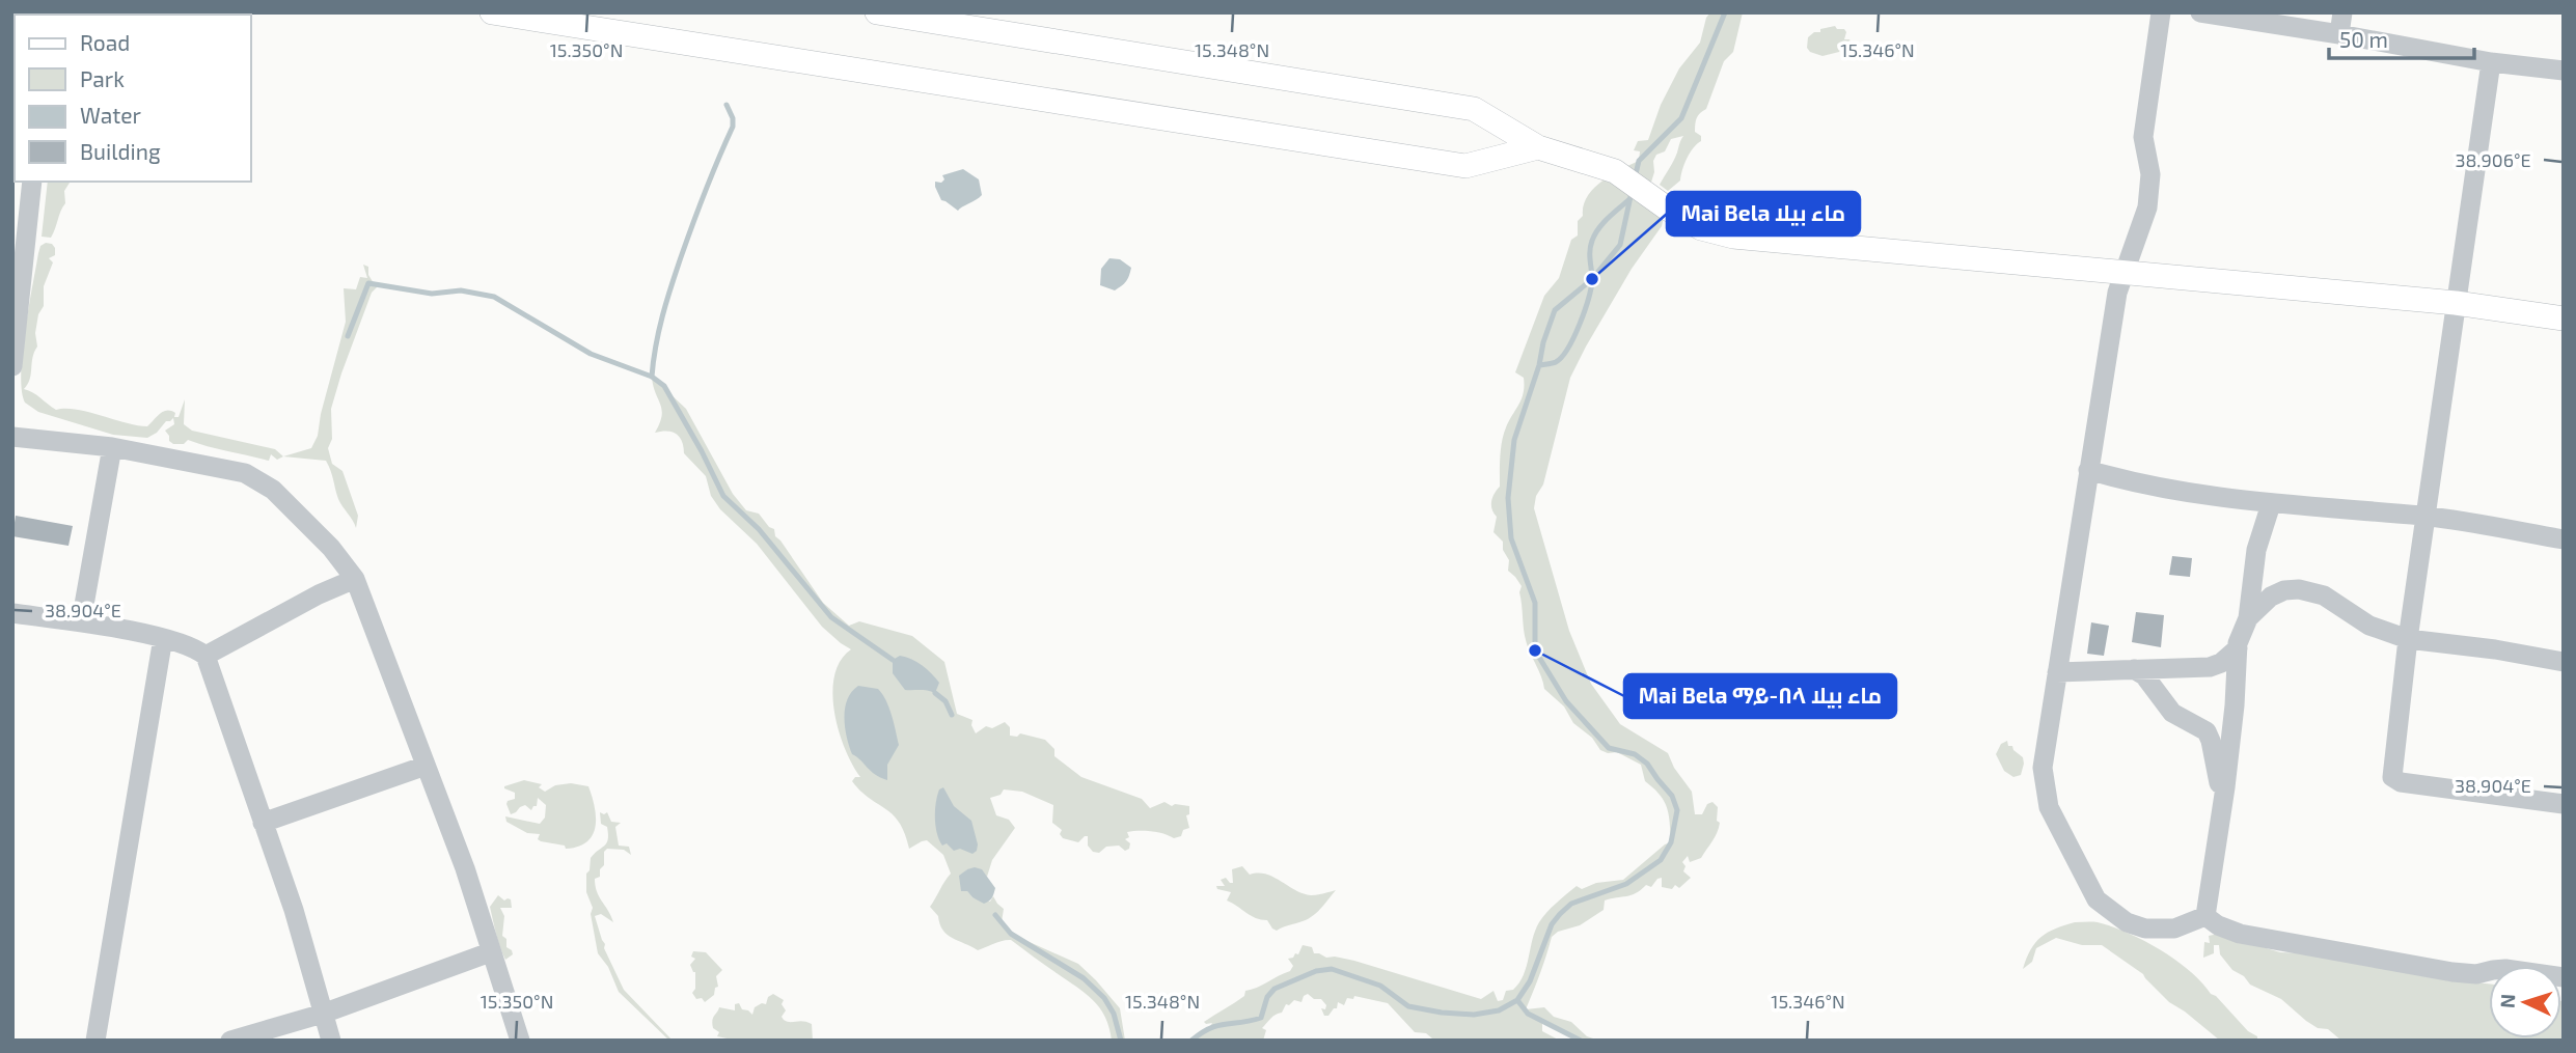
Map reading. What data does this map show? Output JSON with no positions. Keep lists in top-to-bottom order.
{
  "places": ["Mai Bela ماء بيلا", "Mai Bela ማይ-በላ ماء بيلا"],
  "legend": [
    "Road",
    "Park",
    "Water",
    "Building"
  ],
  "scale_bar": "50 m",
  "north": "left",
  "coordinates": [
    "15.350°N",
    "15.348°N",
    "15.346°N",
    "38.906°E",
    "38.904°E"
  ]
}
